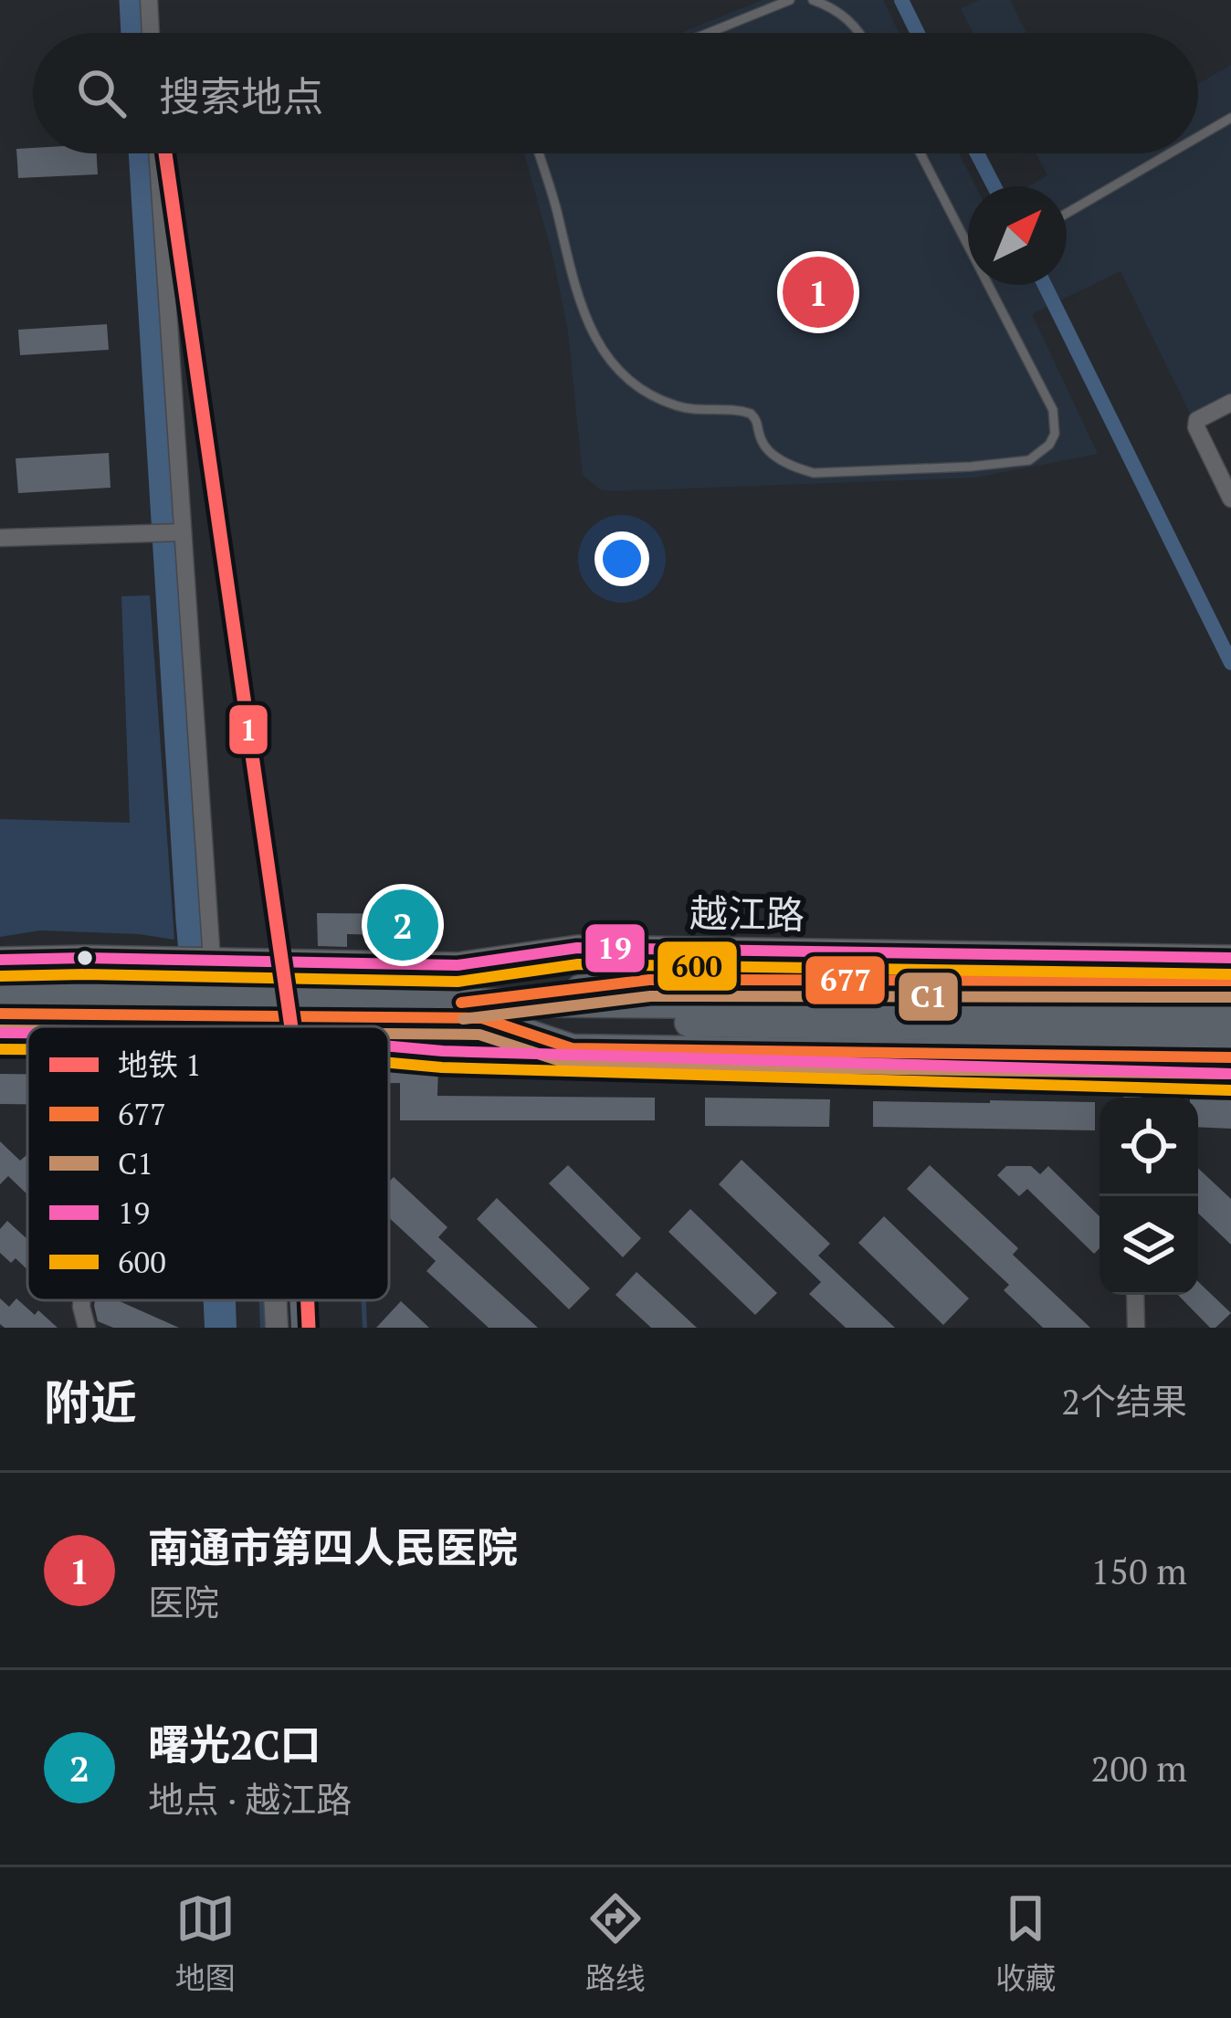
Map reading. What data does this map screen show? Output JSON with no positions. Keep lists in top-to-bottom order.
{
  "streets": {
    "main road": ["越江路"]
  },
  "lines": [
    "metro line 1",
    "transit line 19",
    "transit line 600",
    "transit line 677",
    "transit line C1"
  ],
  "legend": [
    "地铁 1",
    "677",
    "C1",
    "19",
    "600"
  ],
  "north": "top right",
  "page": {
    "search": "搜索地点",
    "pins": ["1", "2"],
    "heading": ["附近", "2个结果"],
    "list": [
      {
        "mark": "1",
        "name": "南通市第四人民医院",
        "note": "医院",
        "value": "150 m"
      },
      {
        "mark": "2",
        "name": "曙光2C口",
        "note": "地点 · 越江路",
        "value": "200 m"
      }
    ],
    "nav": ["地图", "路线", "收藏"]
  }
}
